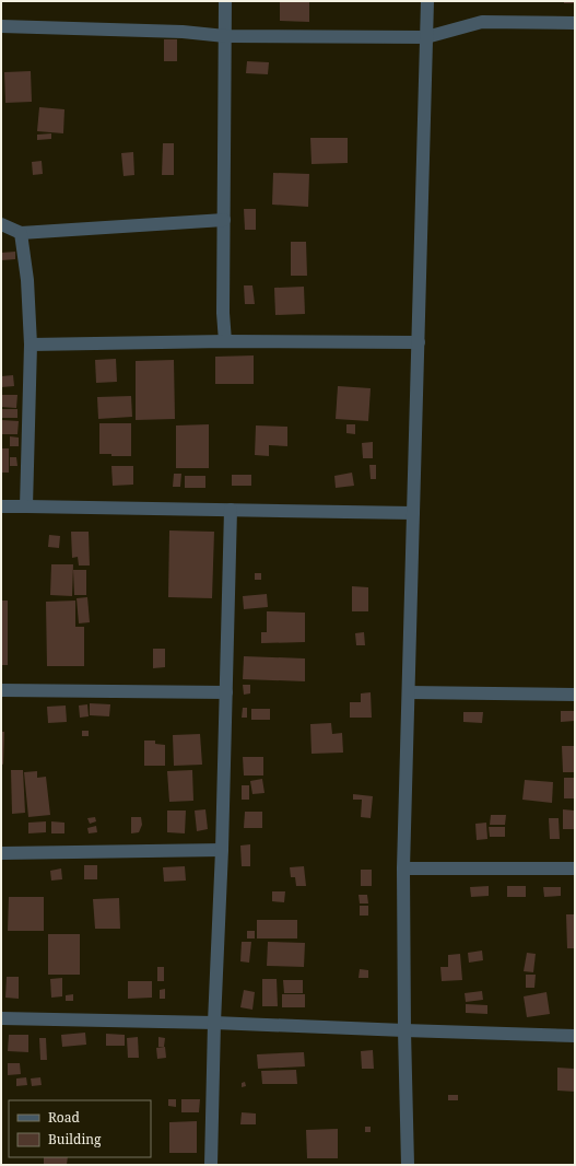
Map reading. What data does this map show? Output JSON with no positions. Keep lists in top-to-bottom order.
{
  "legend": ["Road", "Building"]
}
